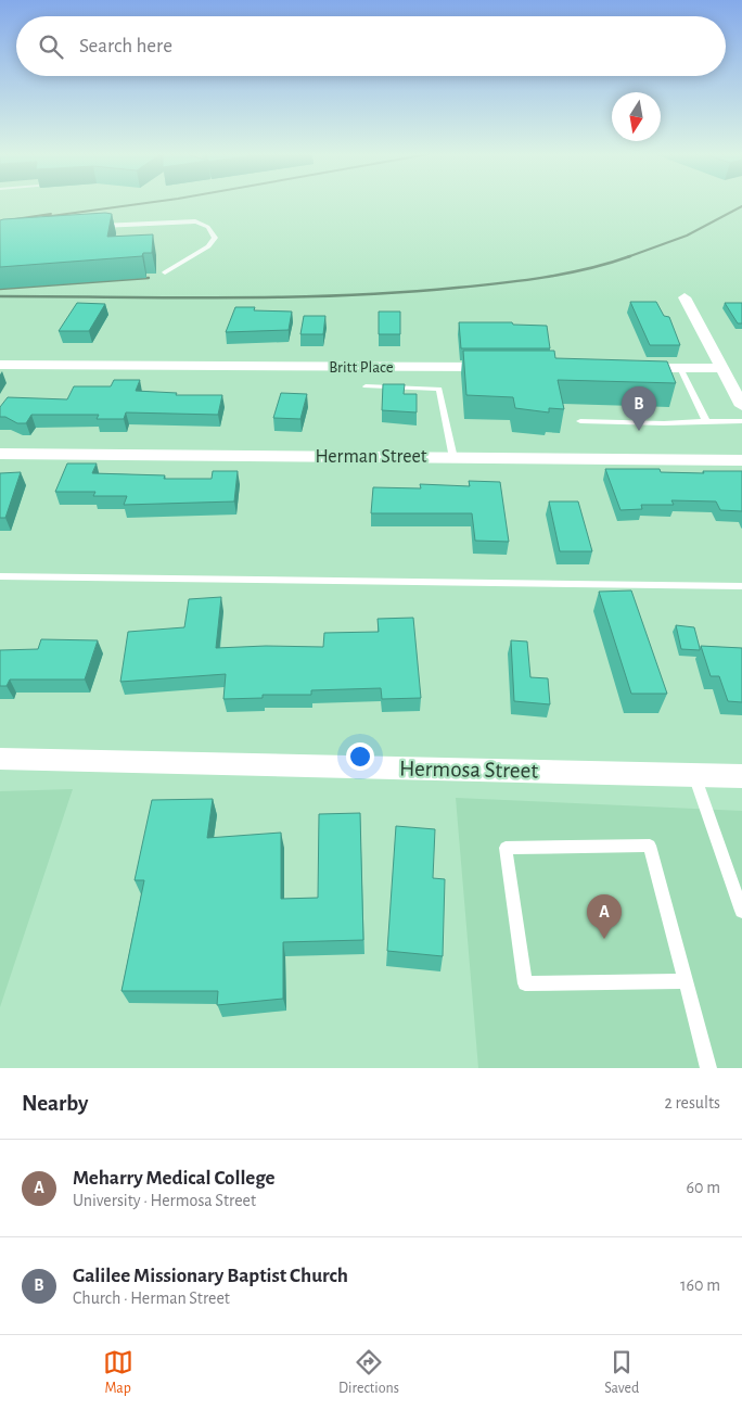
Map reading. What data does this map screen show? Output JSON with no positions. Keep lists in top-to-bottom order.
{
  "streets": {
    "street": ["Britt Place", "Herman Street", "Hermosa Street"]
  },
  "north": "bottom",
  "page": {
    "search": "Search here",
    "pins": ["B", "A"],
    "heading": ["Nearby", "2 results"],
    "list": [
      {
        "mark": "A",
        "name": "Meharry Medical College",
        "note": "University · Hermosa Street",
        "value": "60 m"
      },
      {
        "mark": "B",
        "name": "Galilee Missionary Baptist Church",
        "note": "Church · Herman Street",
        "value": "160 m"
      }
    ],
    "nav": ["Map", "Directions", "Saved"]
  }
}
